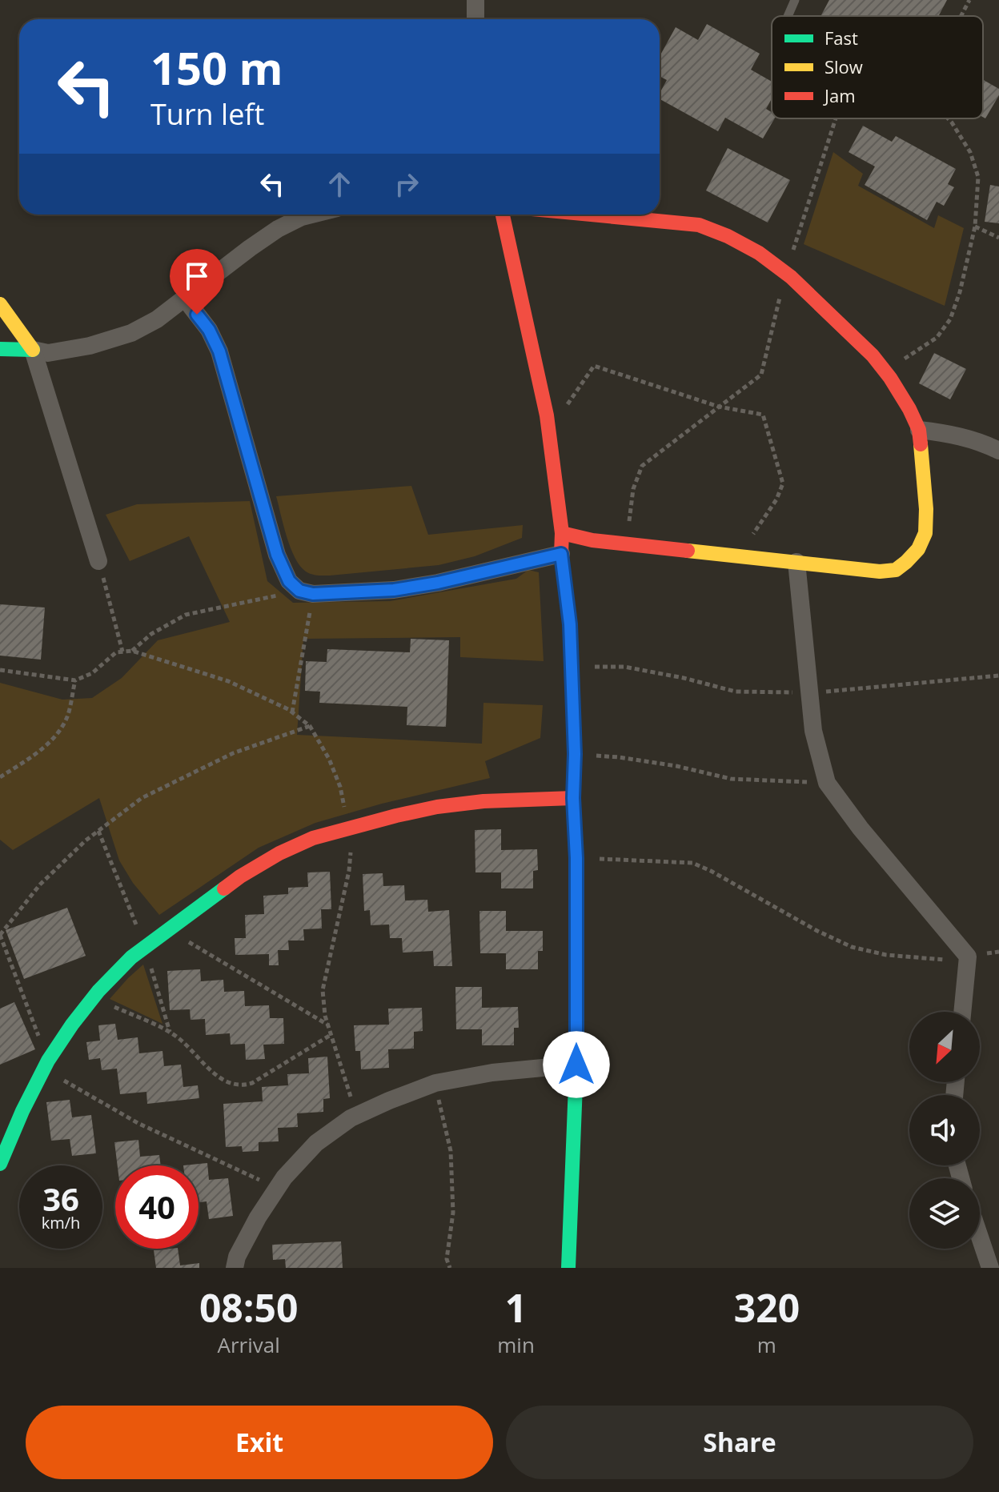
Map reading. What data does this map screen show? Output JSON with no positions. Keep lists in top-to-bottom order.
{
  "legend": ["Fast", "Slow", "Jam"],
  "north": "bottom left",
  "page": {
    "turn": ["150 m", "Turn left"],
    "speed": "36 km/h",
    "limit": "40",
    "eta": [
      "08:50",
      "Arrival",
      "1",
      "min",
      "320",
      "m"
    ],
    "buttons": ["Exit", "Share"]
  }
}
